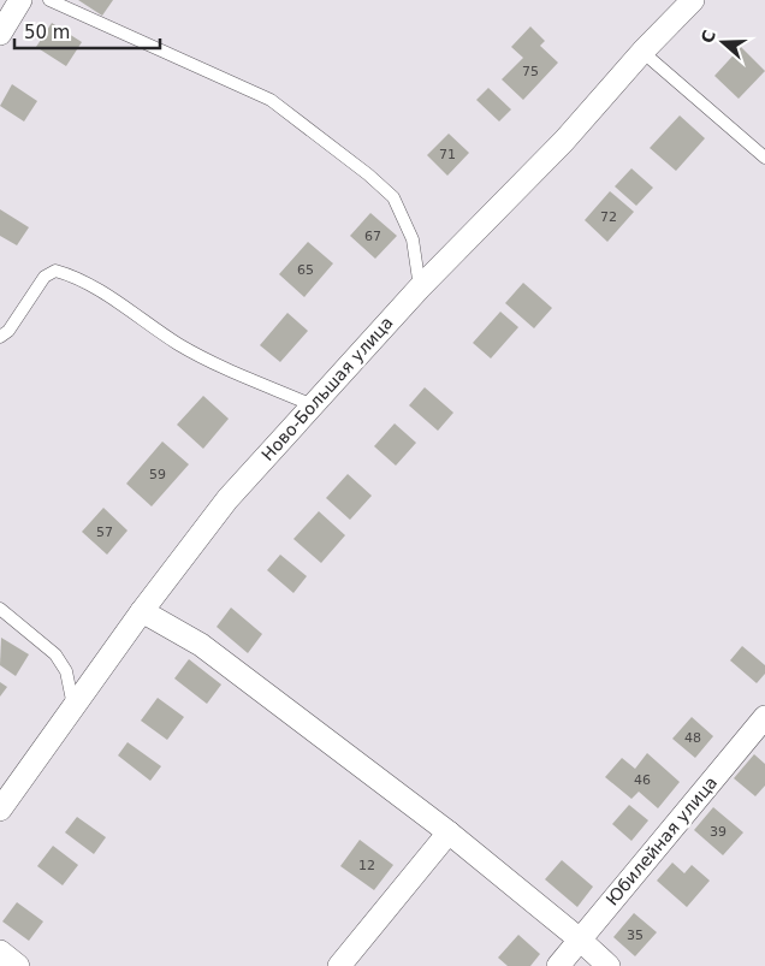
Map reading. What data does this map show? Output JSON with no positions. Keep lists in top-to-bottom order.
{
  "streets": {
    "street": ["Ново-Большая улица", "Юбилейная улица"]
  },
  "house_numbers": [
    "75",
    "71",
    "72",
    "67",
    "65",
    "59",
    "57",
    "48",
    "46",
    "39",
    "12",
    "35"
  ],
  "scale_bar": "50 m",
  "north": "left"
}
